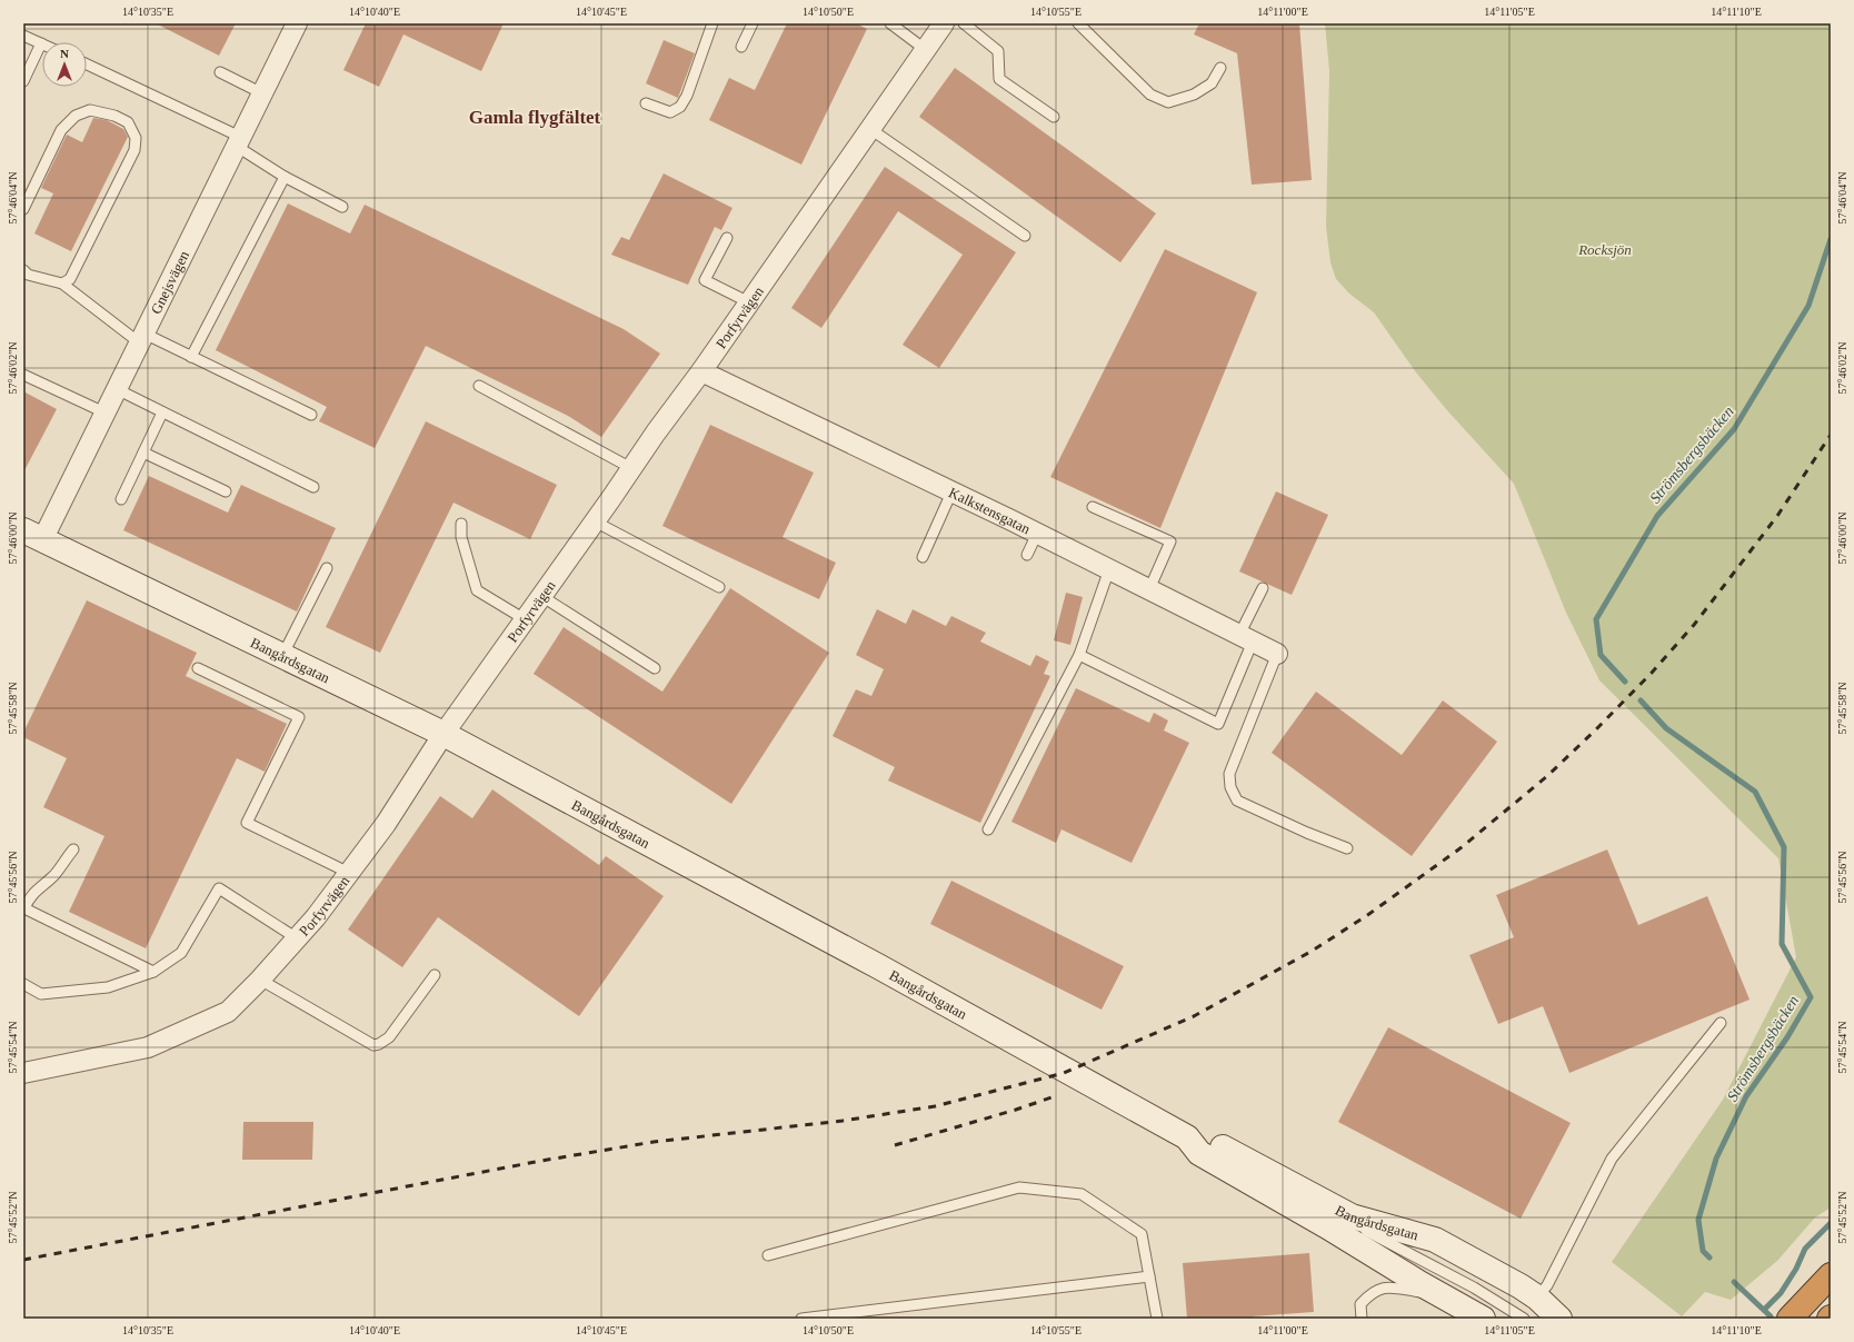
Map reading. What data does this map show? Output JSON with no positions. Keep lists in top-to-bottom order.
{
  "streets": {
    "main road": ["Bangårdsgatan"],
    "street": ["Gnejsvägen", "Porfyrvägen", "Kalkstensgatan"]
  },
  "crossings": [
    ["Gnejsvägen", "Bangårdsgatan"],
    ["Porfyrvägen", "Kalkstensgatan"],
    ["Porfyrvägen", "Bangårdsgatan"]
  ],
  "districts": ["Gamla flygfältet"],
  "water": ["Strömsbergsbäcken"],
  "parks": ["Rocksjön"],
  "north": "top",
  "coordinates": [
    "14°10'35\"E",
    "14°10'40\"E",
    "14°10'45\"E",
    "14°10'50\"E",
    "14°10'55\"E",
    "14°11'00\"E",
    "14°11'05\"E",
    "14°11'10\"E",
    "57°46'04\"N",
    "57°46'02\"N",
    "57°46'00\"N",
    "57°45'58\"N",
    "57°45'56\"N",
    "57°45'54\"N",
    "57°45'52\"N"
  ]
}
